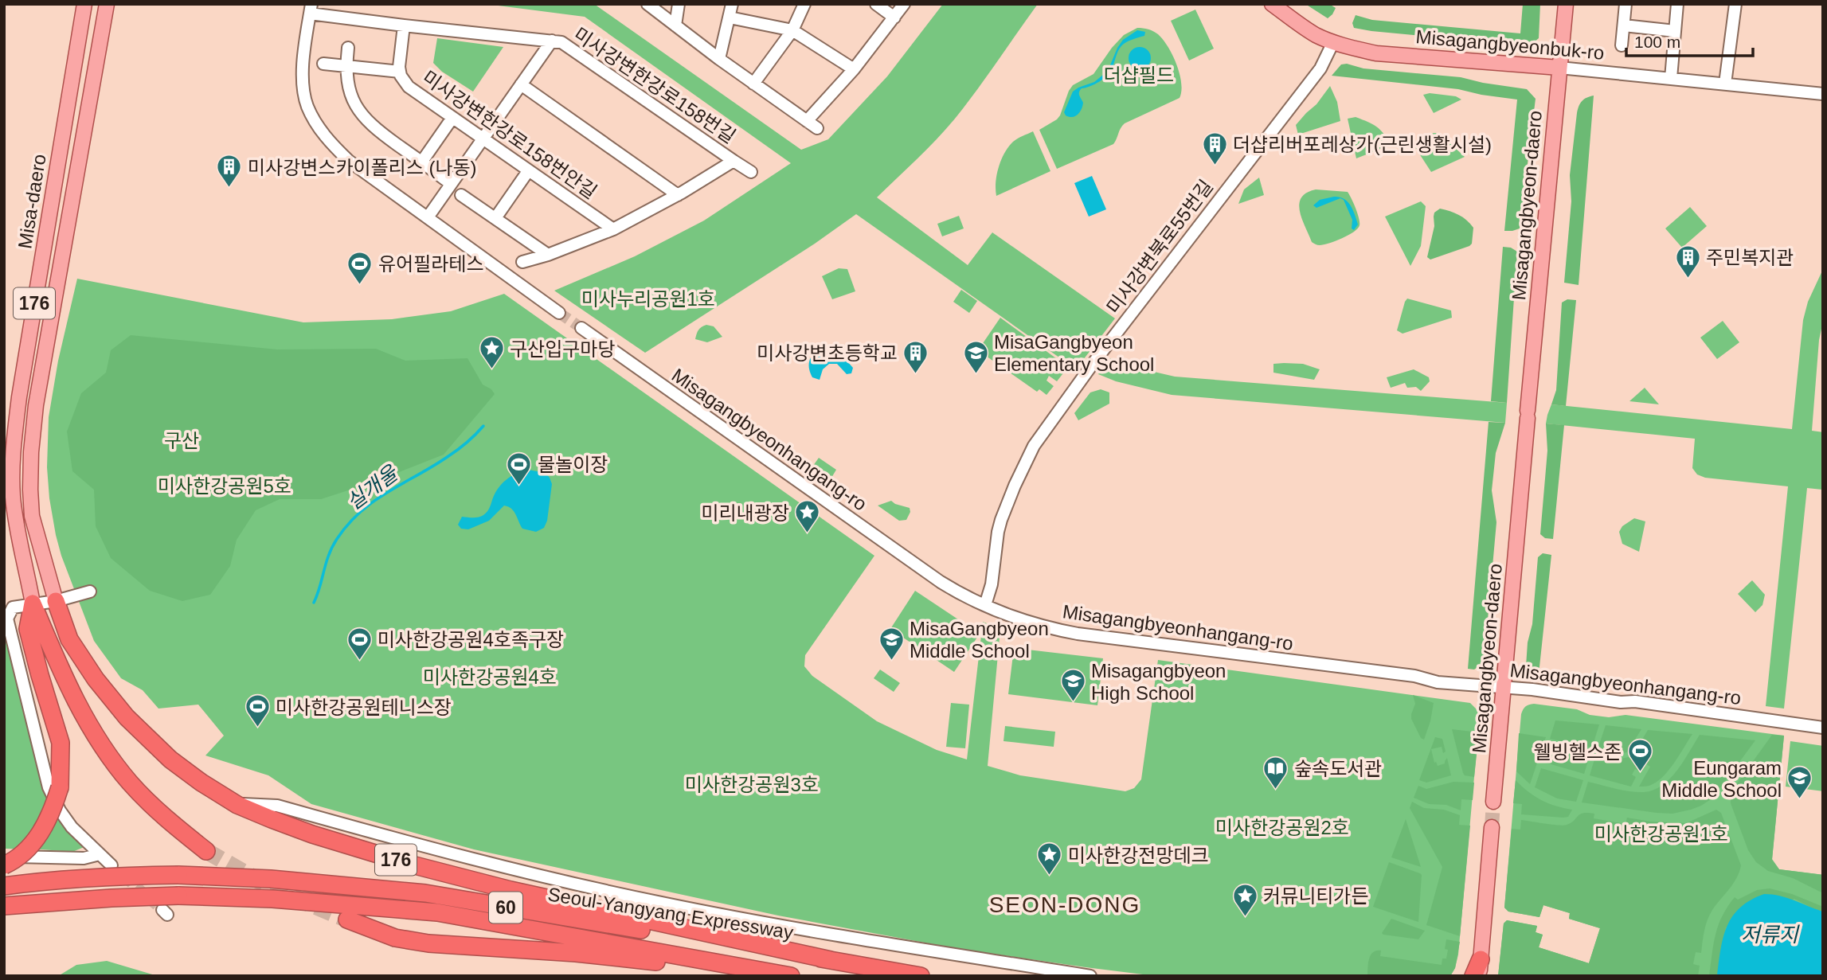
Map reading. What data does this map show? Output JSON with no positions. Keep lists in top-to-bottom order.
{
  "streets": {
    "highway": ["176", "60", "Seoul-Yangyang Expressway"],
    "main road": ["Misagangbyeonbuk-ro", "Misa-daero", "Misagangbyeon-daero"],
    "street": [
      "미사강변한강로158번길",
      "미사강변한강로158번안길",
      "미사강변북로55번길",
      "Misagangbyeonhangang-ro"
    ]
  },
  "crossings": [
    ["Misagangbyeonbuk-ro", "Misagangbyeon-daero"],
    ["Misagangbyeonbuk-ro", "미사강변북로55번길"],
    ["미사강변한강로158번길", "미사강변한강로158번안길"],
    ["Misa-daero", "176"],
    ["Misagangbyeon-daero", "Misagangbyeonhangang-ro"],
    ["미사강변북로55번길", "Misagangbyeonhangang-ro"],
    ["176", "60"],
    ["176", "Seoul-Yangyang Expressway"],
    ["60", "Seoul-Yangyang Expressway"]
  ],
  "districts": ["SEON-DONG"],
  "water": ["실개울", "저류지"],
  "parks": [
    "더샵필드",
    "미사누리공원1호",
    "구산",
    "미사한강공원5호",
    "미사한강공원4호",
    "미사한강공원3호",
    "미사한강공원2호",
    "미사한강공원1호"
  ],
  "places": {
    "building": [
      "더샵리버포레상가(근린생활시설)",
      "미사강변스카이폴리스 (나동)",
      "주민복지관",
      "미사강변초등학교"
    ],
    "sports": [
      "유어필라테스",
      "물놀이장",
      "미사한강공원4호족구장",
      "미사한강공원테니스장",
      "웰빙헬스존"
    ],
    "place": [
      "구산입구마당",
      "미리내광장",
      "미사한강전망데크",
      "커뮤니티가든"
    ],
    "school or university": [
      "MisaGangbyeon Elementary School",
      "MisaGangbyeon Middle School",
      "Misagangbyeon High School",
      "Eungaram Middle School"
    ],
    "library": ["숲속도서관"]
  },
  "scale_bar": "100 m"
}
